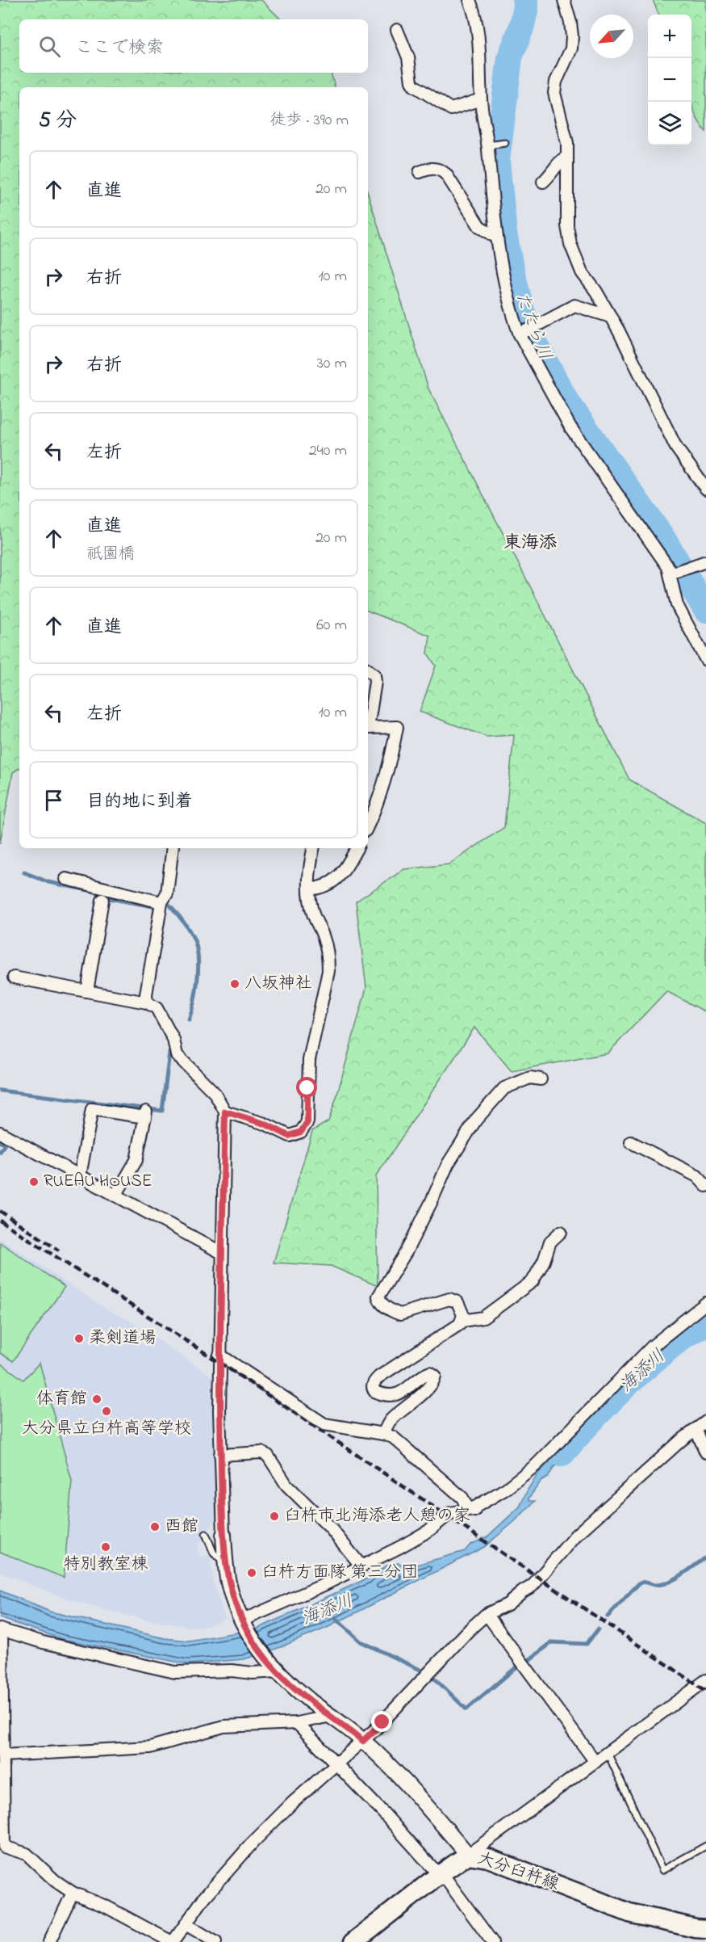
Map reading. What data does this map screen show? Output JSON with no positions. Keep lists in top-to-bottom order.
{
  "streets": {
    "main road": ["大分臼杵線"]
  },
  "districts": ["東海添"],
  "water": ["たたら川", "海添川"],
  "places": [
    "八坂神社",
    "RUEAU HOUSE",
    "柔剣道場",
    "体育館",
    "大分県立臼杵高等学校",
    "臼杵市北海添老人憩の家",
    "西館",
    "特別教室棟",
    "臼杵方面隊 第三分団"
  ],
  "north": "bottom left",
  "page": {
    "map_buttons": ["+", "−"],
    "search": "ここで検索",
    "heading": ["5 分", "徒歩 · 390 m"],
    "list": [
      ["直進", "20 m"],
      ["右折", "10 m"],
      ["右折", "30 m"],
      ["左折", "240 m"],
      ["直進", "祇園橋", "20 m"],
      ["直進", "60 m"],
      ["左折", "10 m"],
      "目的地に到着"
    ]
  }
}
